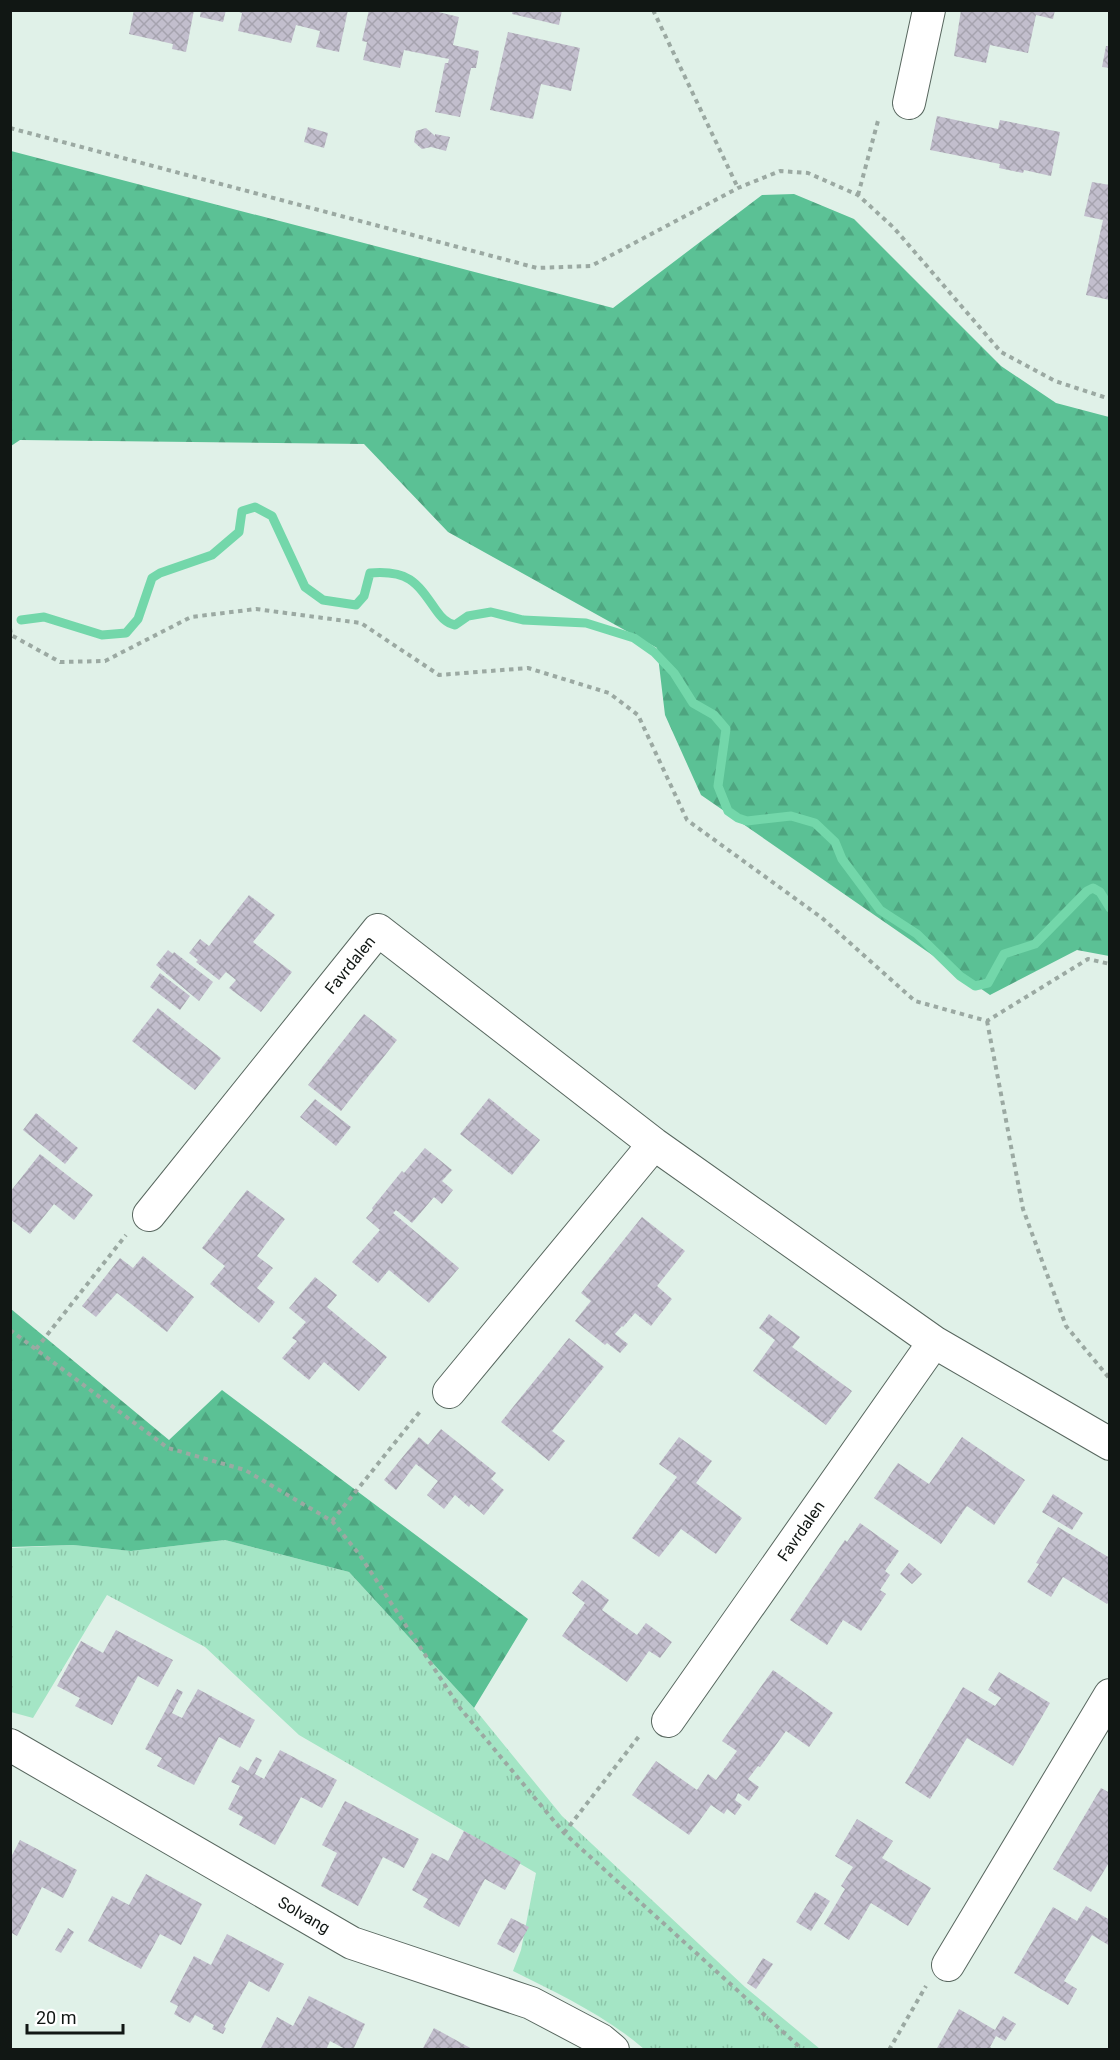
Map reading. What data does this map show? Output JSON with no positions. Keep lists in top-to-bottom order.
{
  "streets": {
    "street": ["Favrdalen", "Solvang"]
  },
  "scale_bar": "20 m"
}
